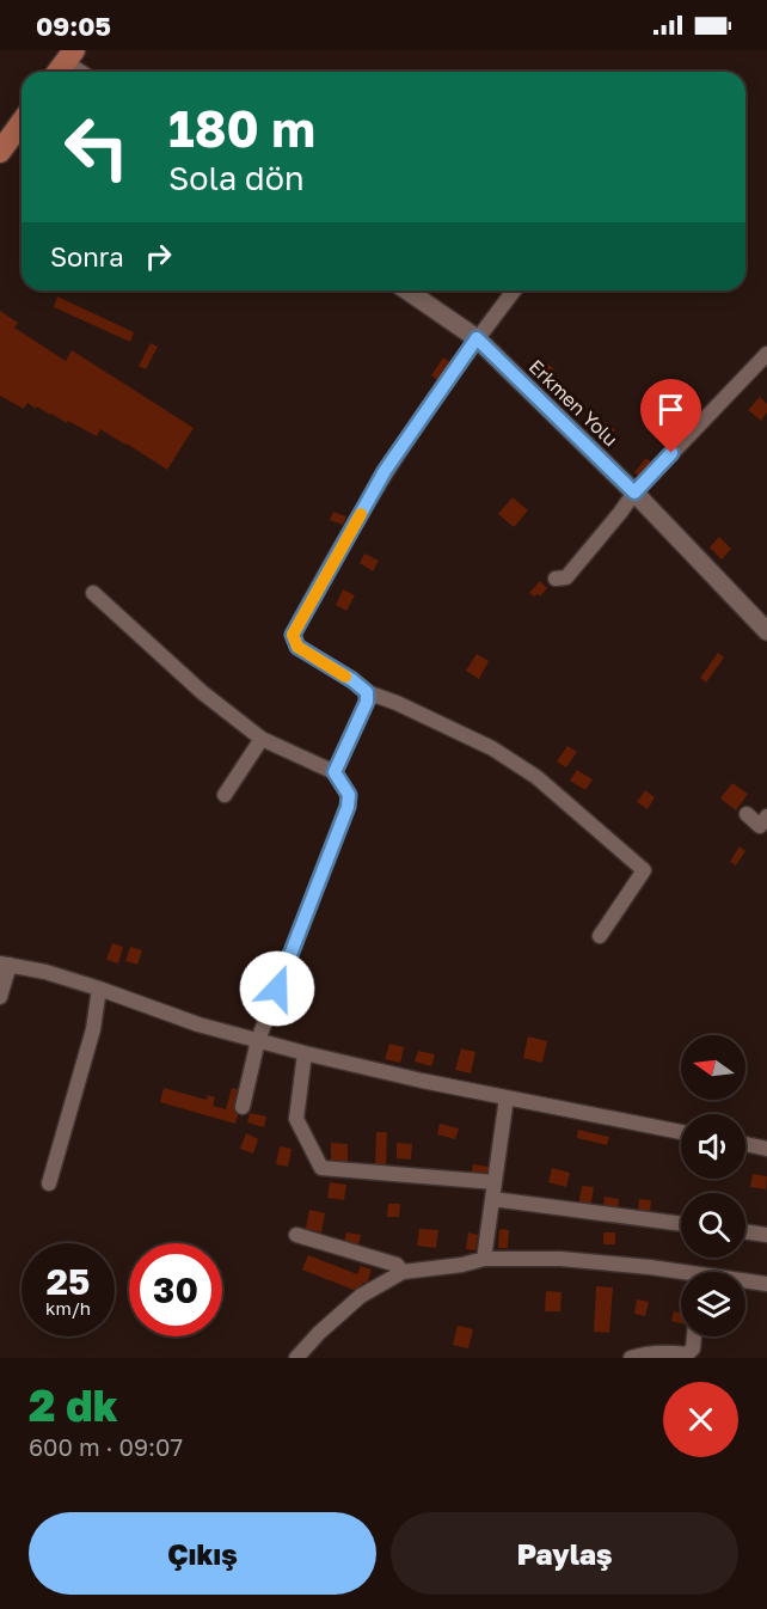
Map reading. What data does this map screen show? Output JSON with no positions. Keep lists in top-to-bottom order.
{
  "streets": {
    "street": ["Erkmen Yolu"]
  },
  "north": "left",
  "page": {
    "status": "09:05",
    "turn": ["180 m", "Sola dön"],
    "then": "Sonra",
    "speed": "25 km/h",
    "limit": "30",
    "heading": ["2 dk", "600 m · 09:07"],
    "buttons": ["Çıkış", "Paylaş"]
  }
}
